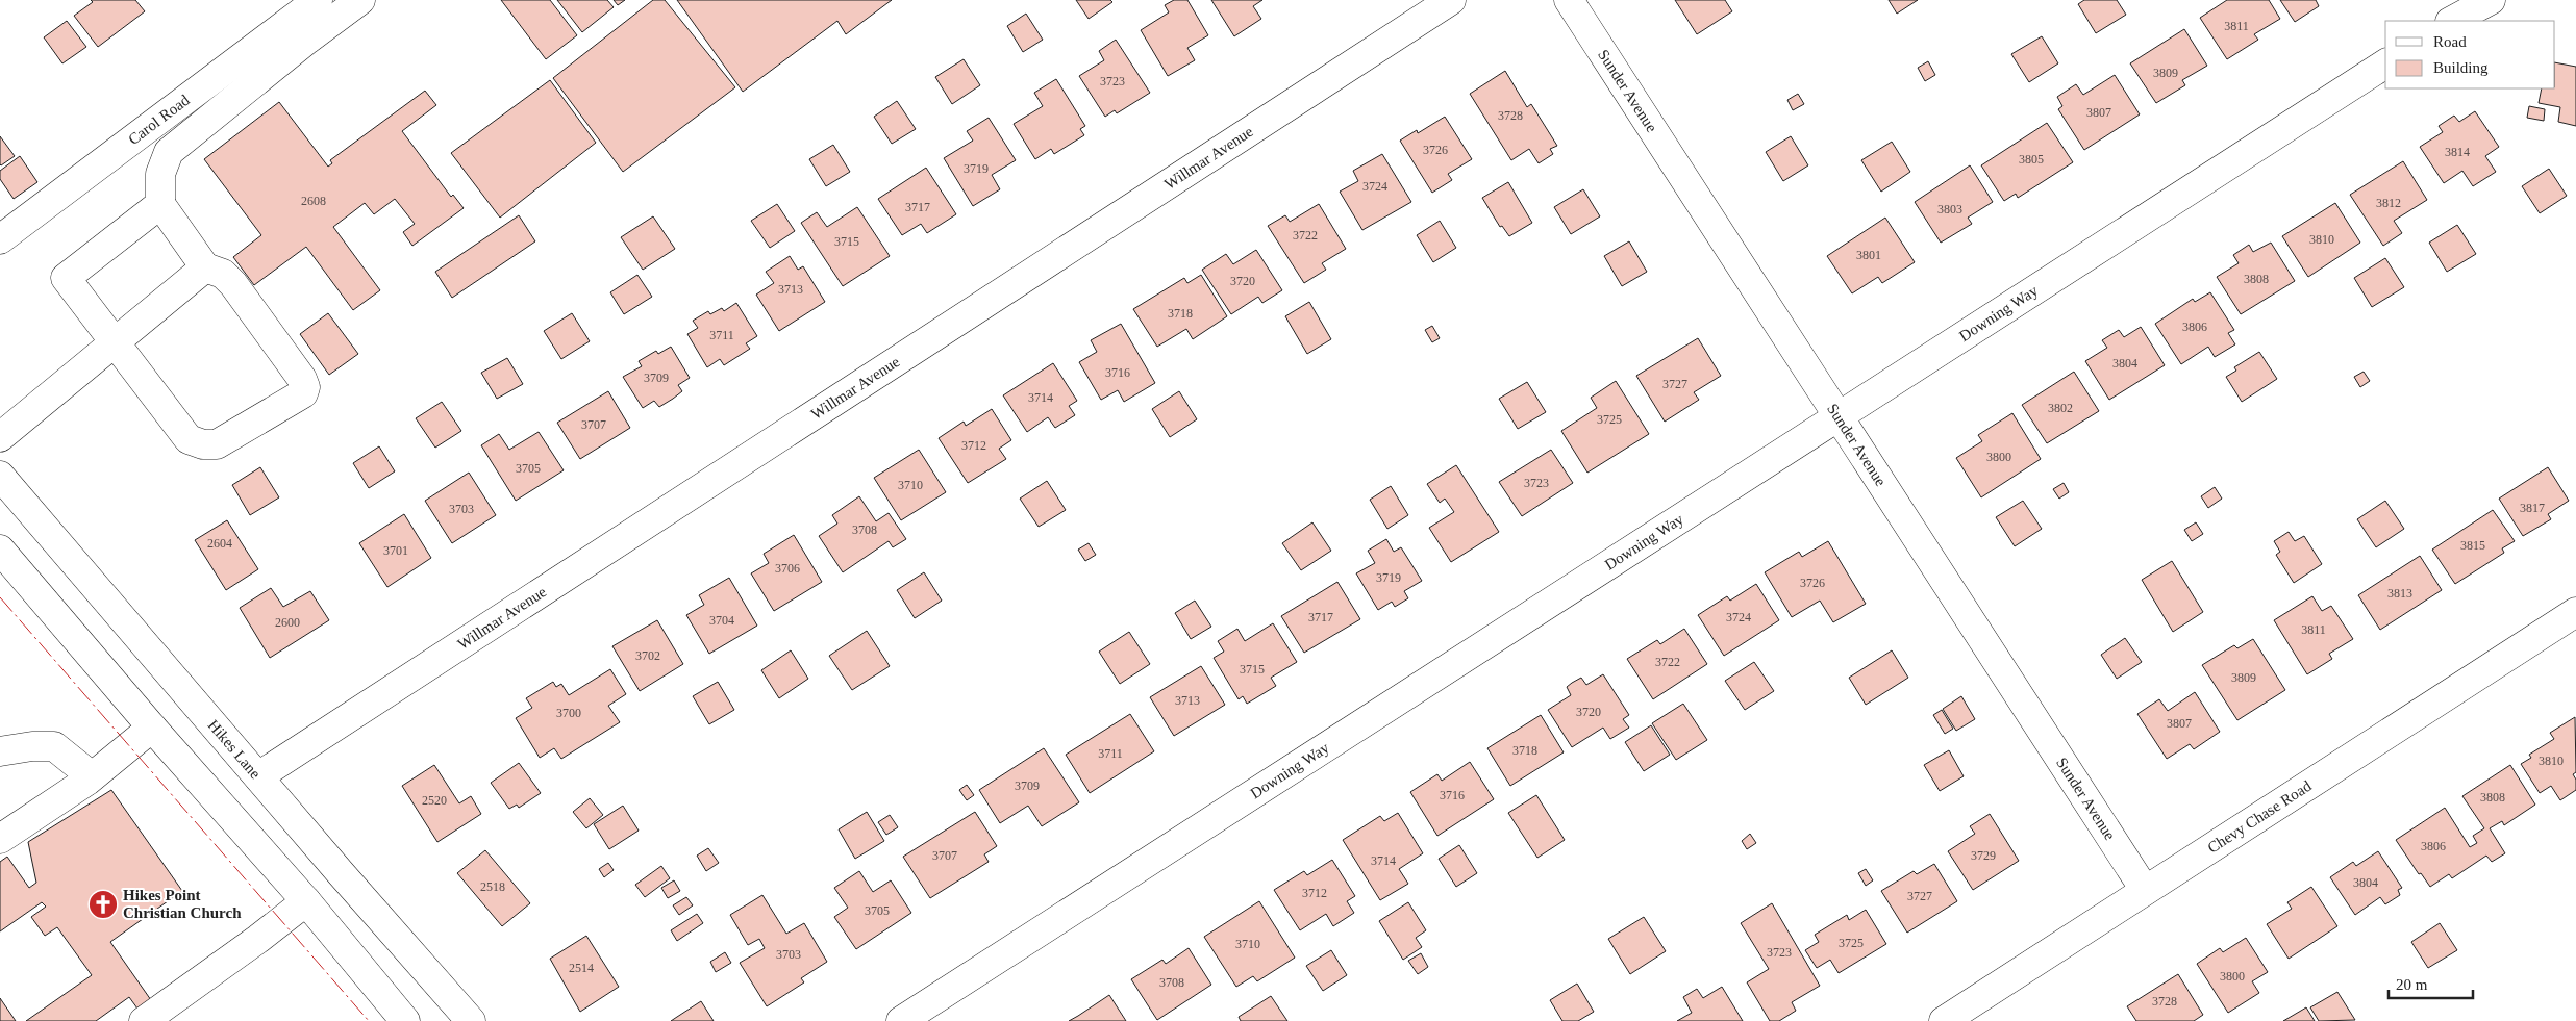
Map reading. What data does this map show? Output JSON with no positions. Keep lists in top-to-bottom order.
{
  "streets": {
    "street": [
      "Sunder Avenue",
      "Carol Road",
      "Willmar Avenue",
      "Downing Way",
      "Hikes Lane",
      "Chevy Chase Road"
    ]
  },
  "crossings": [
    ["Sunder Avenue", "Downing Way"],
    ["Sunder Avenue", "Chevy Chase Road"],
    ["Willmar Avenue", "Hikes Lane"]
  ],
  "places": {
    "church": ["Hikes Point Christian Church"]
  },
  "house_numbers": [
    "3811",
    "3809",
    "3723",
    "3807",
    "3728",
    "3726",
    "3814",
    "3805",
    "3719",
    "3724",
    "2608",
    "3812",
    "3717",
    "3803",
    "3722",
    "3810",
    "3715",
    "3801",
    "3808",
    "3720",
    "3713",
    "3718",
    "3806",
    "3711",
    "3804",
    "3716",
    "3709",
    "3727",
    "3714",
    "3802",
    "3725",
    "3707",
    "3712",
    "3800",
    "3705",
    "3723",
    "3710",
    "3817",
    "3703",
    "3708",
    "2604",
    "3815",
    "3701",
    "3706",
    "3719",
    "3726",
    "3813",
    "3717",
    "3724",
    "3704",
    "2600",
    "3811",
    "3702",
    "3722",
    "3715",
    "3809",
    "3713",
    "3720",
    "3700",
    "3807",
    "3718",
    "3711",
    "3810",
    "3709",
    "3716",
    "3808",
    "2520",
    "3806",
    "3707",
    "3729",
    "3714",
    "3804",
    "2518",
    "3712",
    "3727",
    "3705",
    "3725",
    "3710",
    "3723",
    "3703",
    "2514",
    "3800",
    "3708",
    "3728"
  ],
  "legend": ["Road", "Building"],
  "scale_bar": "20 m"
}
